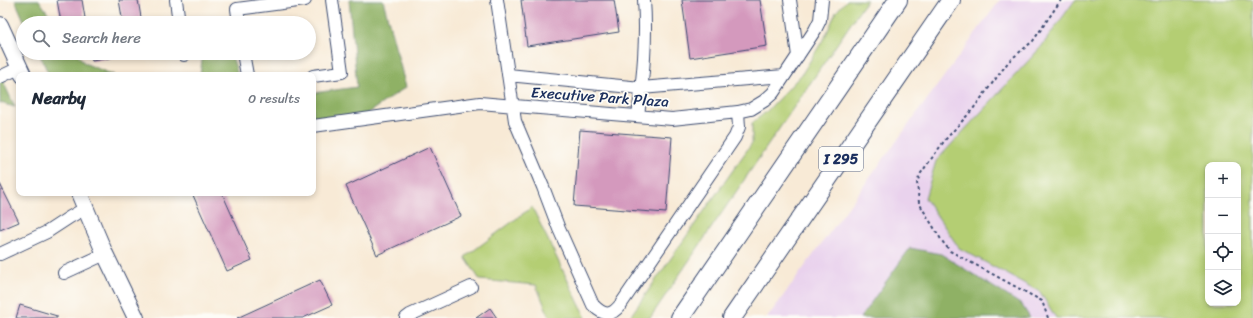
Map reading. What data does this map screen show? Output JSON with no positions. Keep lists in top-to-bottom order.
{
  "streets": {
    "highway": ["I 295"],
    "lane": ["Executive Park Plaza"]
  },
  "page": {
    "search": "Search here",
    "heading": ["Nearby", "0 results"],
    "map_buttons": ["+", "−"]
  }
}
